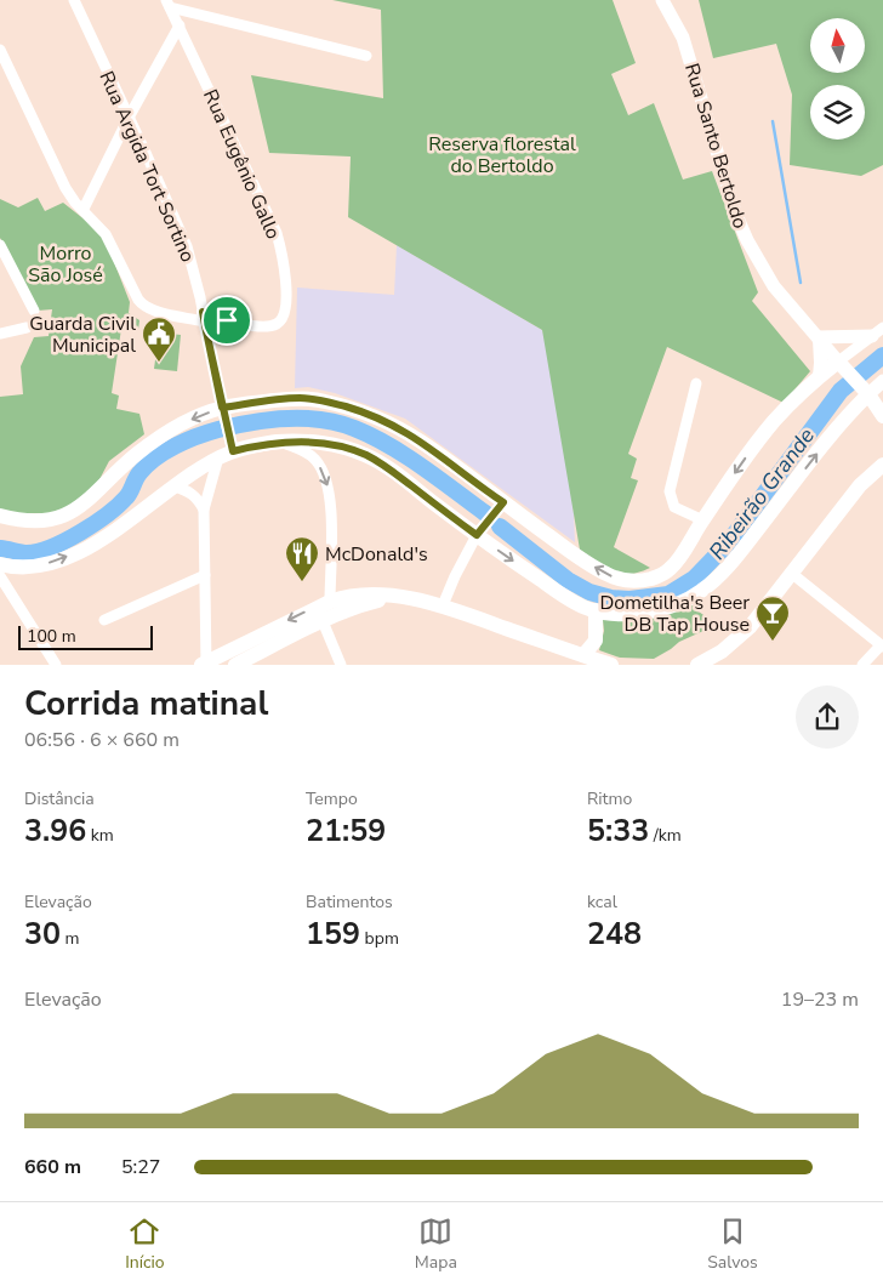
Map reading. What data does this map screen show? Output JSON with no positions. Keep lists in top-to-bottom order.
{
  "streets": {
    "street": ["Rua Santo Bertoldo", "Rua Eugênio Gallo", "Rua Argida Tort Sortino"]
  },
  "water": ["Ribeirão Grande"],
  "parks": ["Reserva florestal do Bertoldo", "Morro São José"],
  "places": {
    "public building": ["Guarda Civil Municipal"],
    "restaurant": ["McDonald's"],
    "bar": ["Dometilha's Beer DB Tap House"]
  },
  "scale_bar": "100 m",
  "north": "top",
  "page": {
    "scale": "100 m",
    "heading": ["Corrida matinal", "06:56 · 6 × 660 m"],
    "stats": [
      ["Distância", "3.96 km"],
      ["Tempo", "21:59"],
      ["Ritmo", "5:33 /km"],
      ["Elevação", "30 m"],
      ["Batimentos", "159 bpm"],
      ["kcal", "248"]
    ],
    "chart": ["Elevação", "19–23 m"],
    "list": [
      {
        "name": "660 m",
        "note": "5:27"
      }
    ],
    "tabs": ["Início", "Mapa", "Salvos"]
  }
}
